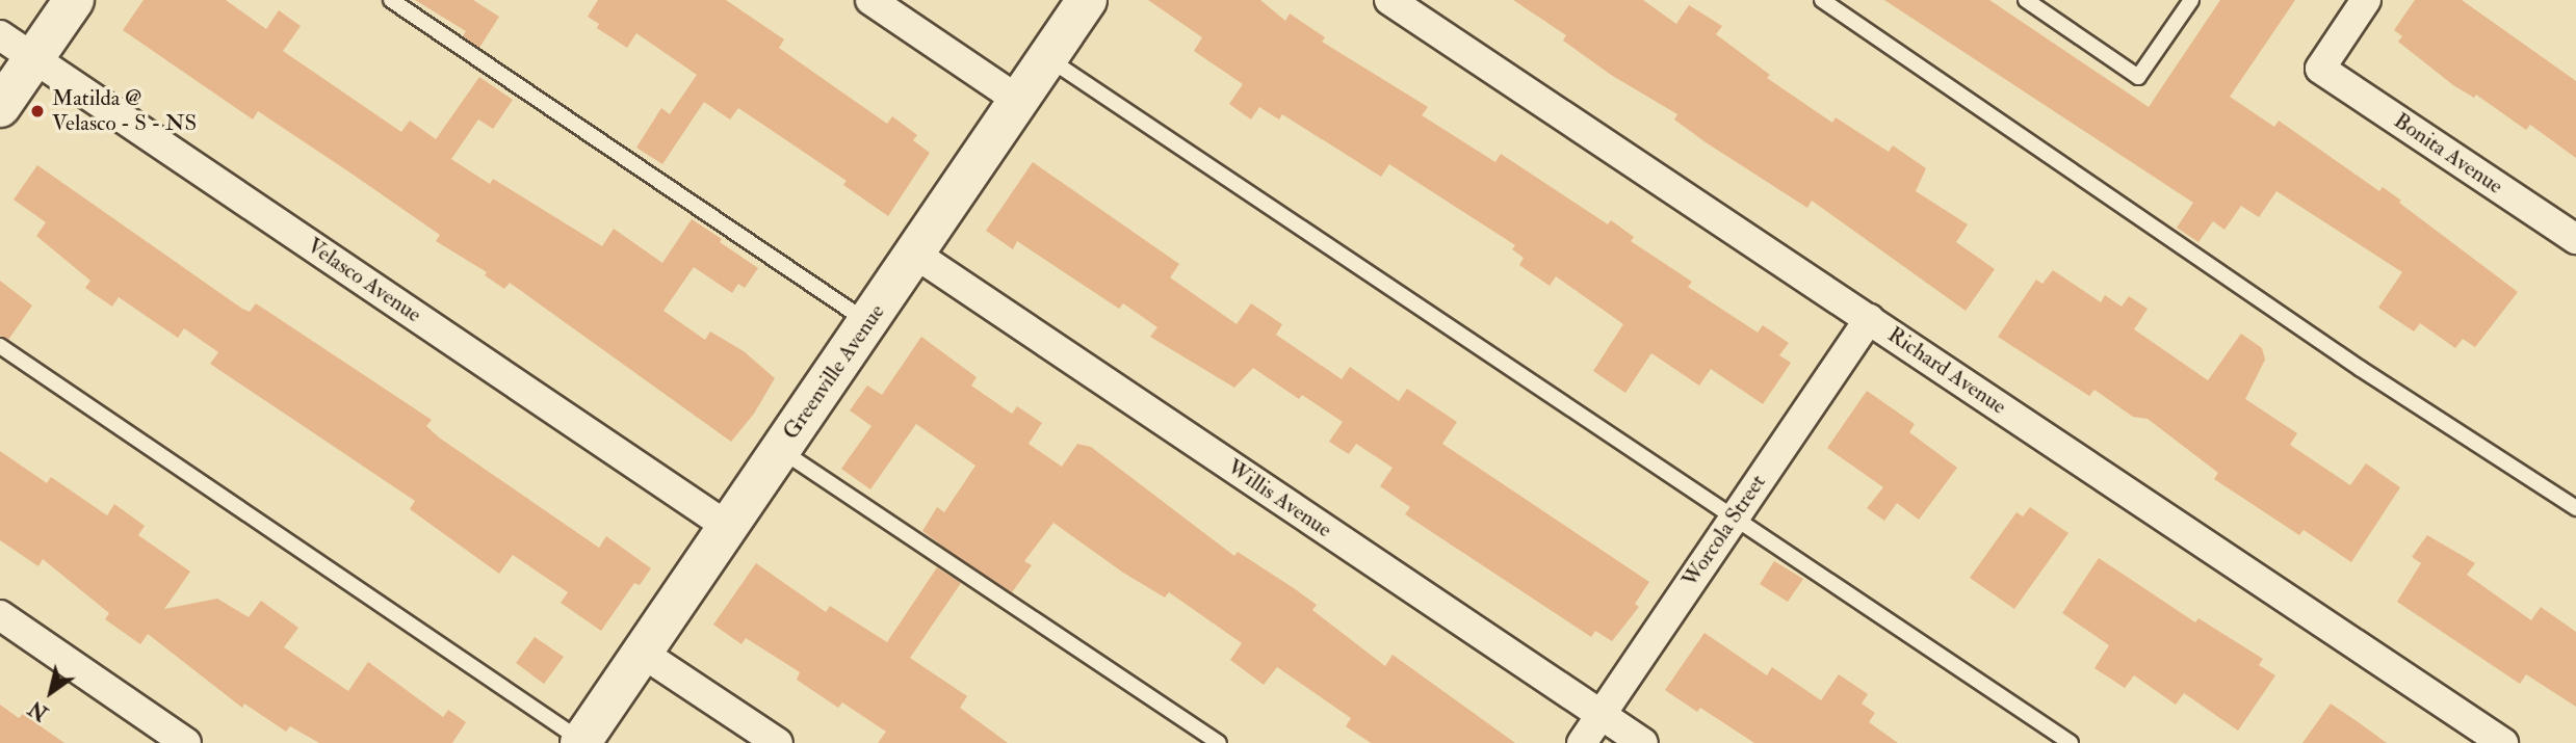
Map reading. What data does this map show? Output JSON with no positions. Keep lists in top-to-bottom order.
{
  "streets": {
    "main road": ["Greenville Avenue"],
    "street": [
      "Bonita Avenue",
      "Velasco Avenue",
      "Richard Avenue",
      "Willis Avenue",
      "Worcola Street"
    ]
  },
  "crossings": [
    ["Velasco Avenue", "Greenville Avenue"],
    ["Richard Avenue", "Worcola Street"],
    ["Greenville Avenue", "Willis Avenue"],
    ["Willis Avenue", "Worcola Street"]
  ],
  "places": ["Matilda @ Velasco - S - NS"],
  "north": "bottom left"
}
